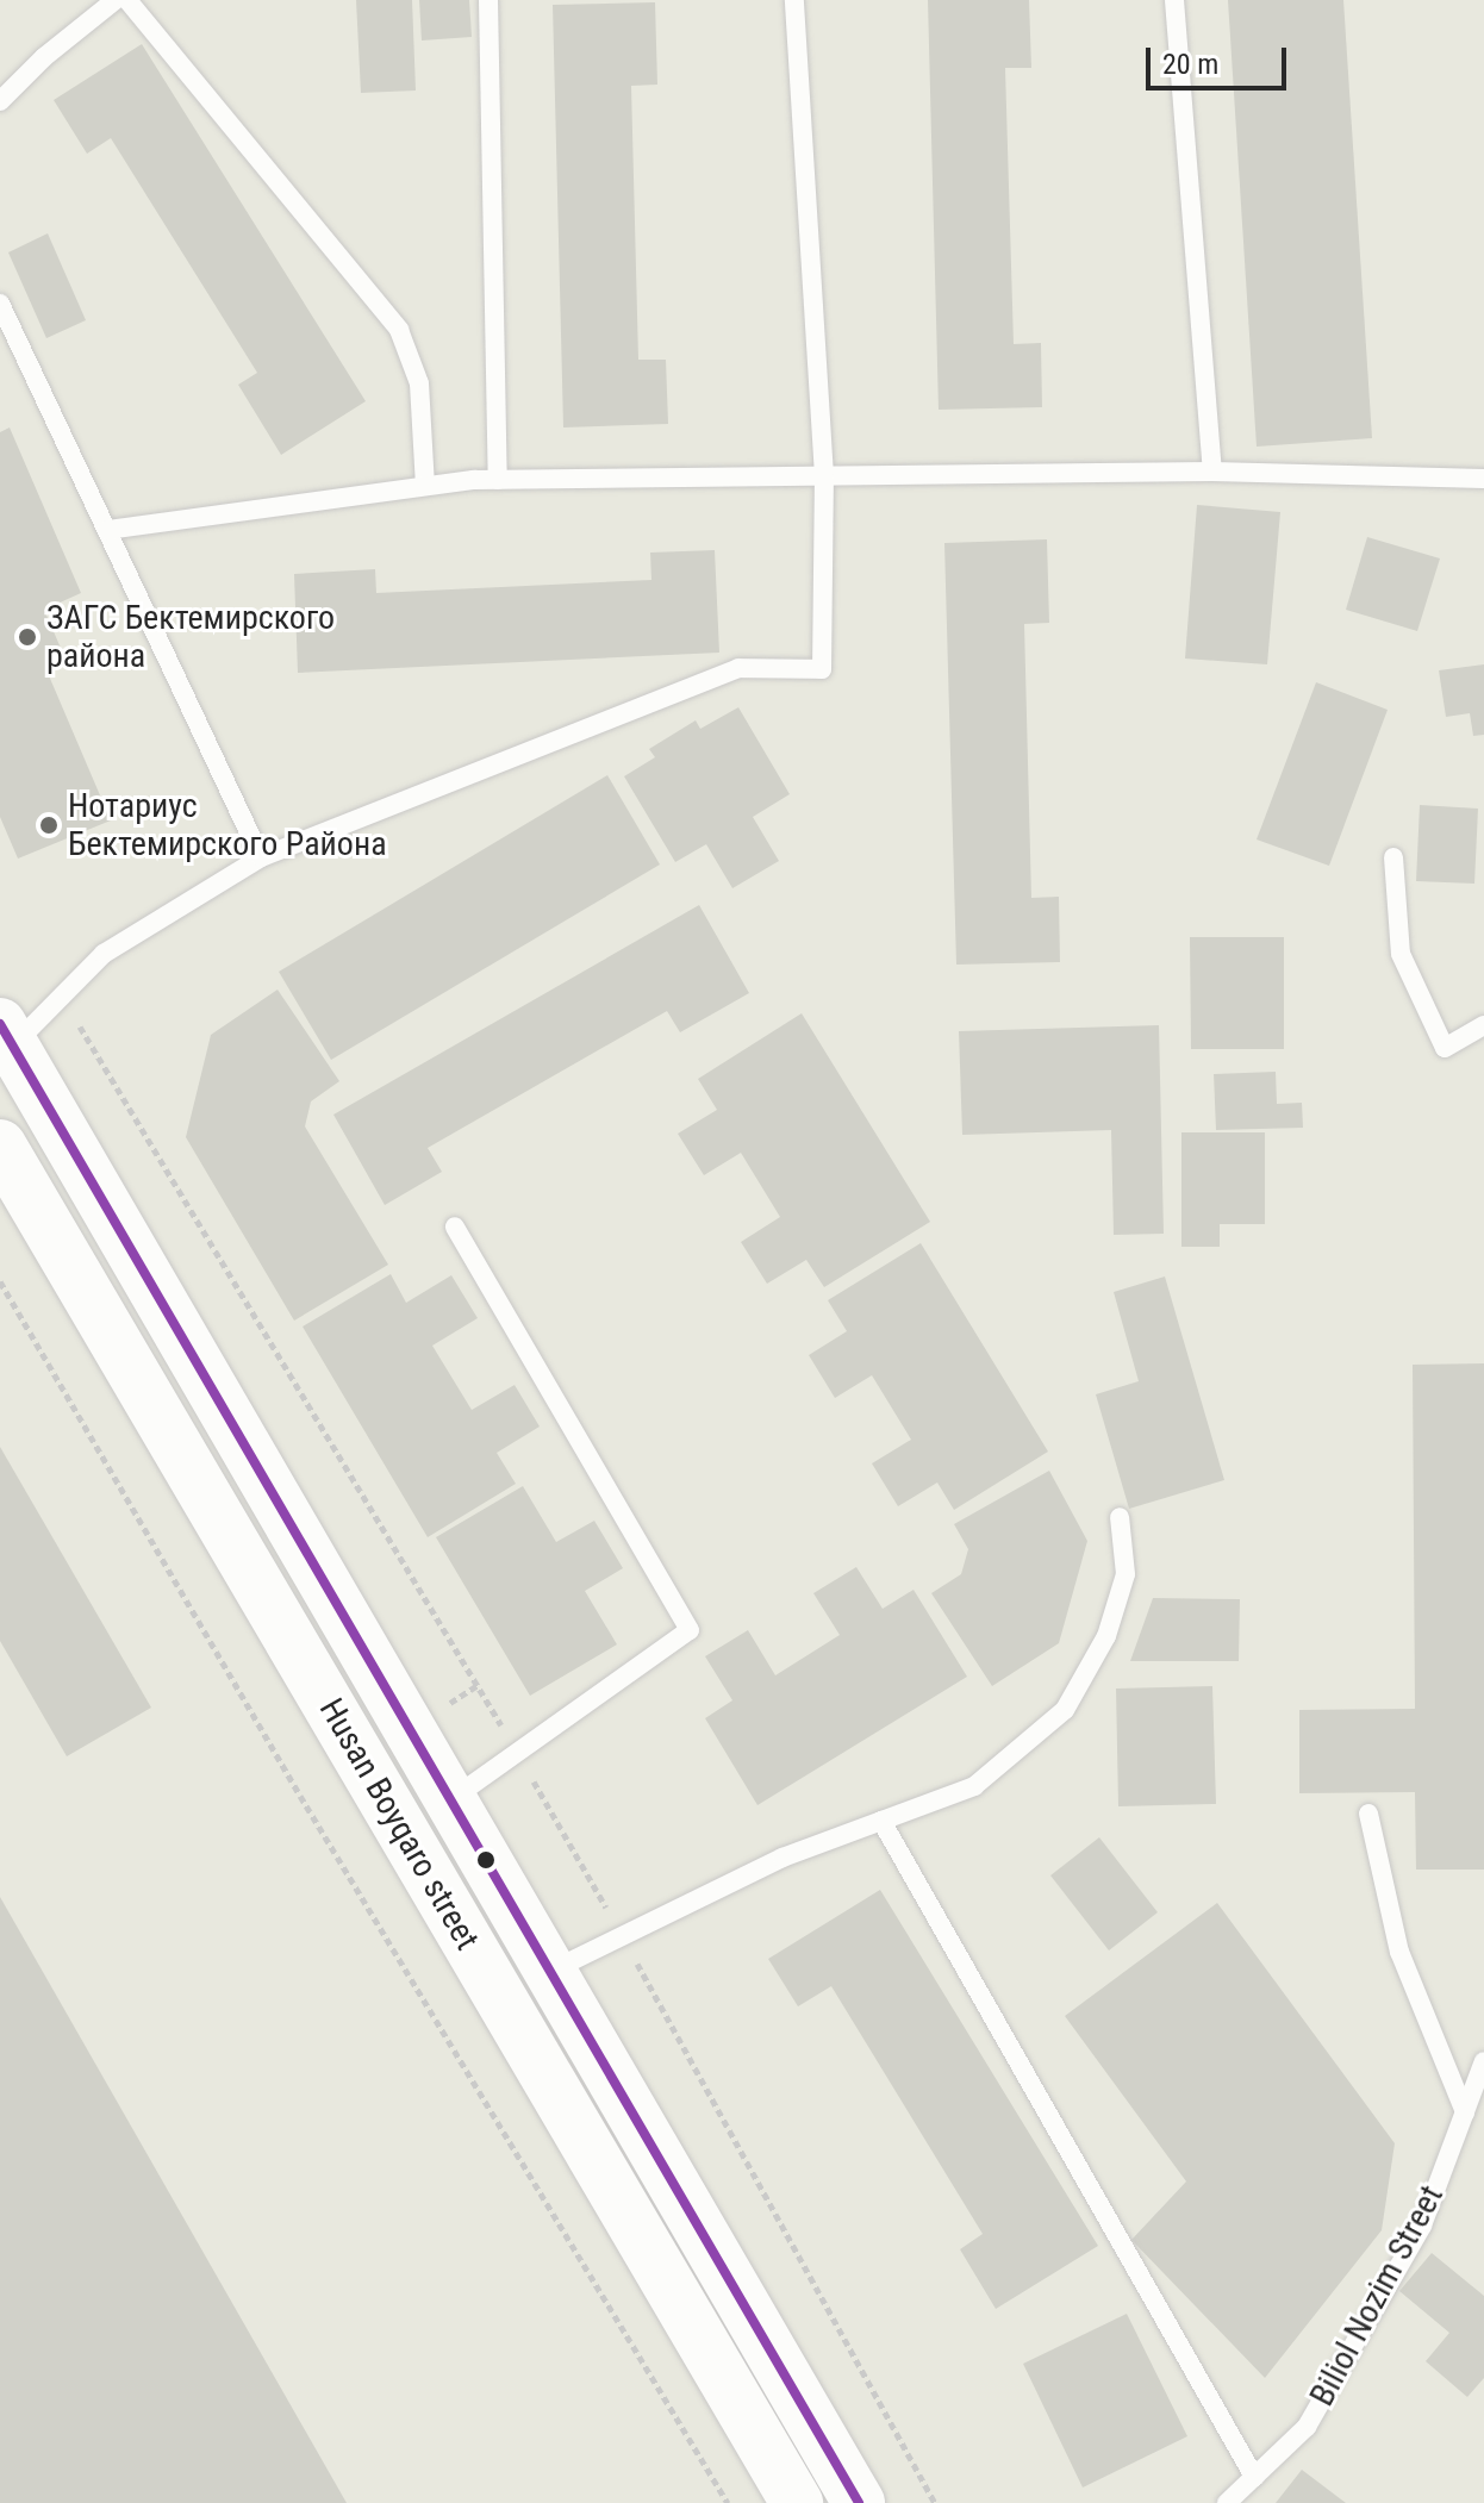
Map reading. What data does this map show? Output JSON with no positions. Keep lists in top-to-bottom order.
{
  "streets": {
    "main road": ["Husan Boyqaro street"],
    "lane": ["Biliol Nozim Street"]
  },
  "places": ["ЗАГС Бектемирского района", "Нотариус Бектемирского Района"],
  "scale_bar": "20 m"
}
